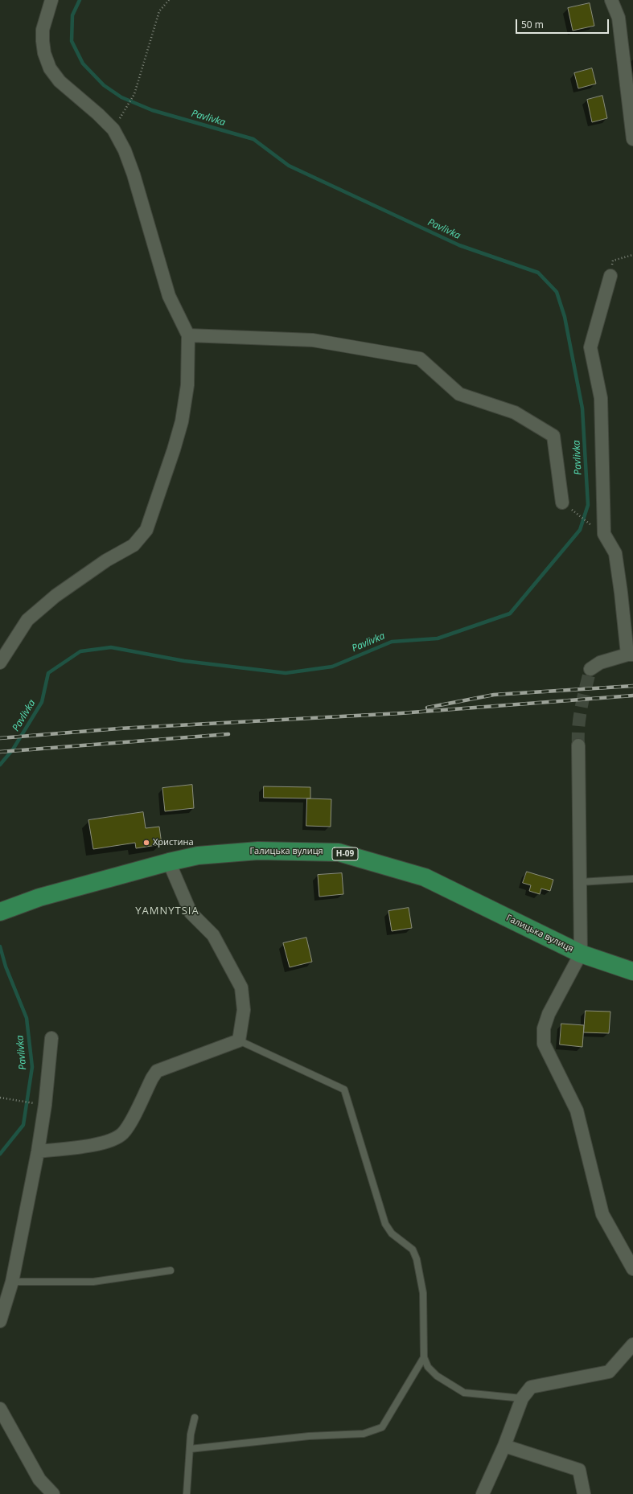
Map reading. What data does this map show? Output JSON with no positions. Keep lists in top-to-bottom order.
{
  "streets": {
    "main road": ["Галицька вулиця", "Н-09"]
  },
  "districts": ["YAMNYTSIA"],
  "water": ["Pavlivka"],
  "places": ["Христина"],
  "scale_bar": "50 m"
}
